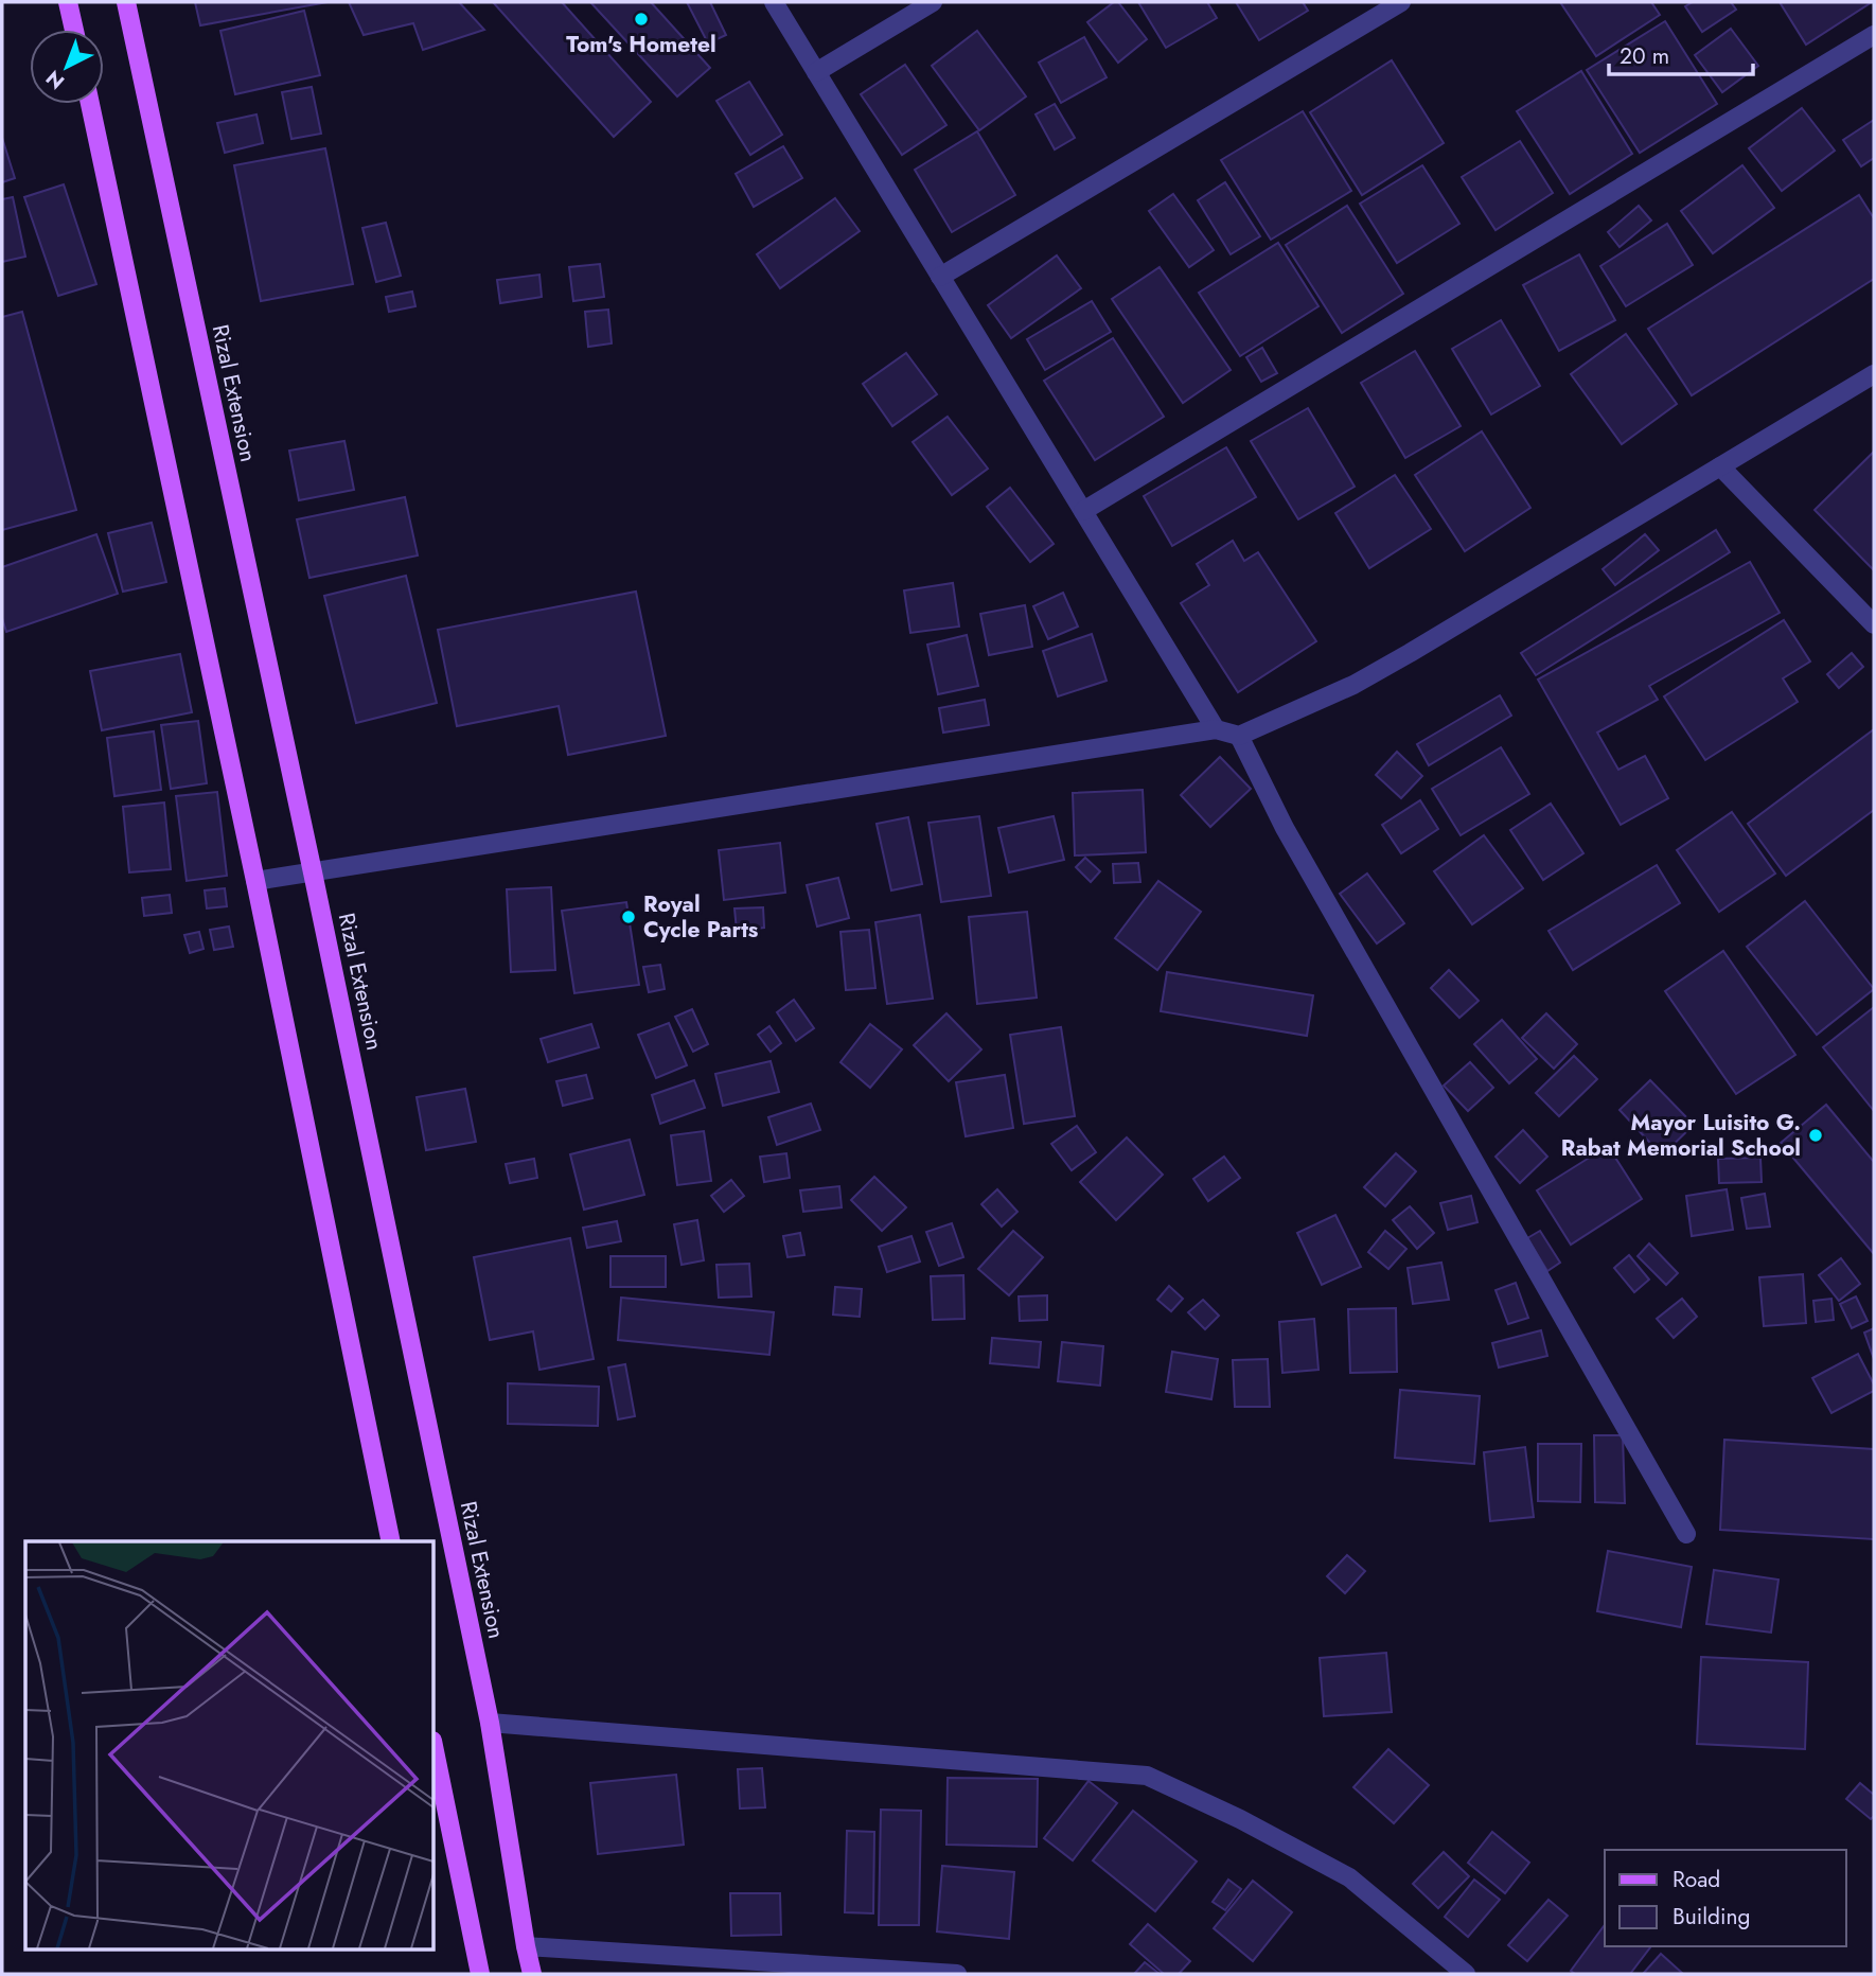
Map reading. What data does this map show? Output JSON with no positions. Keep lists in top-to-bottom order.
{
  "streets": {
    "main road": ["Rizal Extension"]
  },
  "places": ["Tom's Hometel", "Royal Cycle Parts", "Mayor Luisito G. Rabat Memorial School"],
  "legend": ["Road", "Building"],
  "scale_bar": "20 m",
  "north": "bottom left"
}
